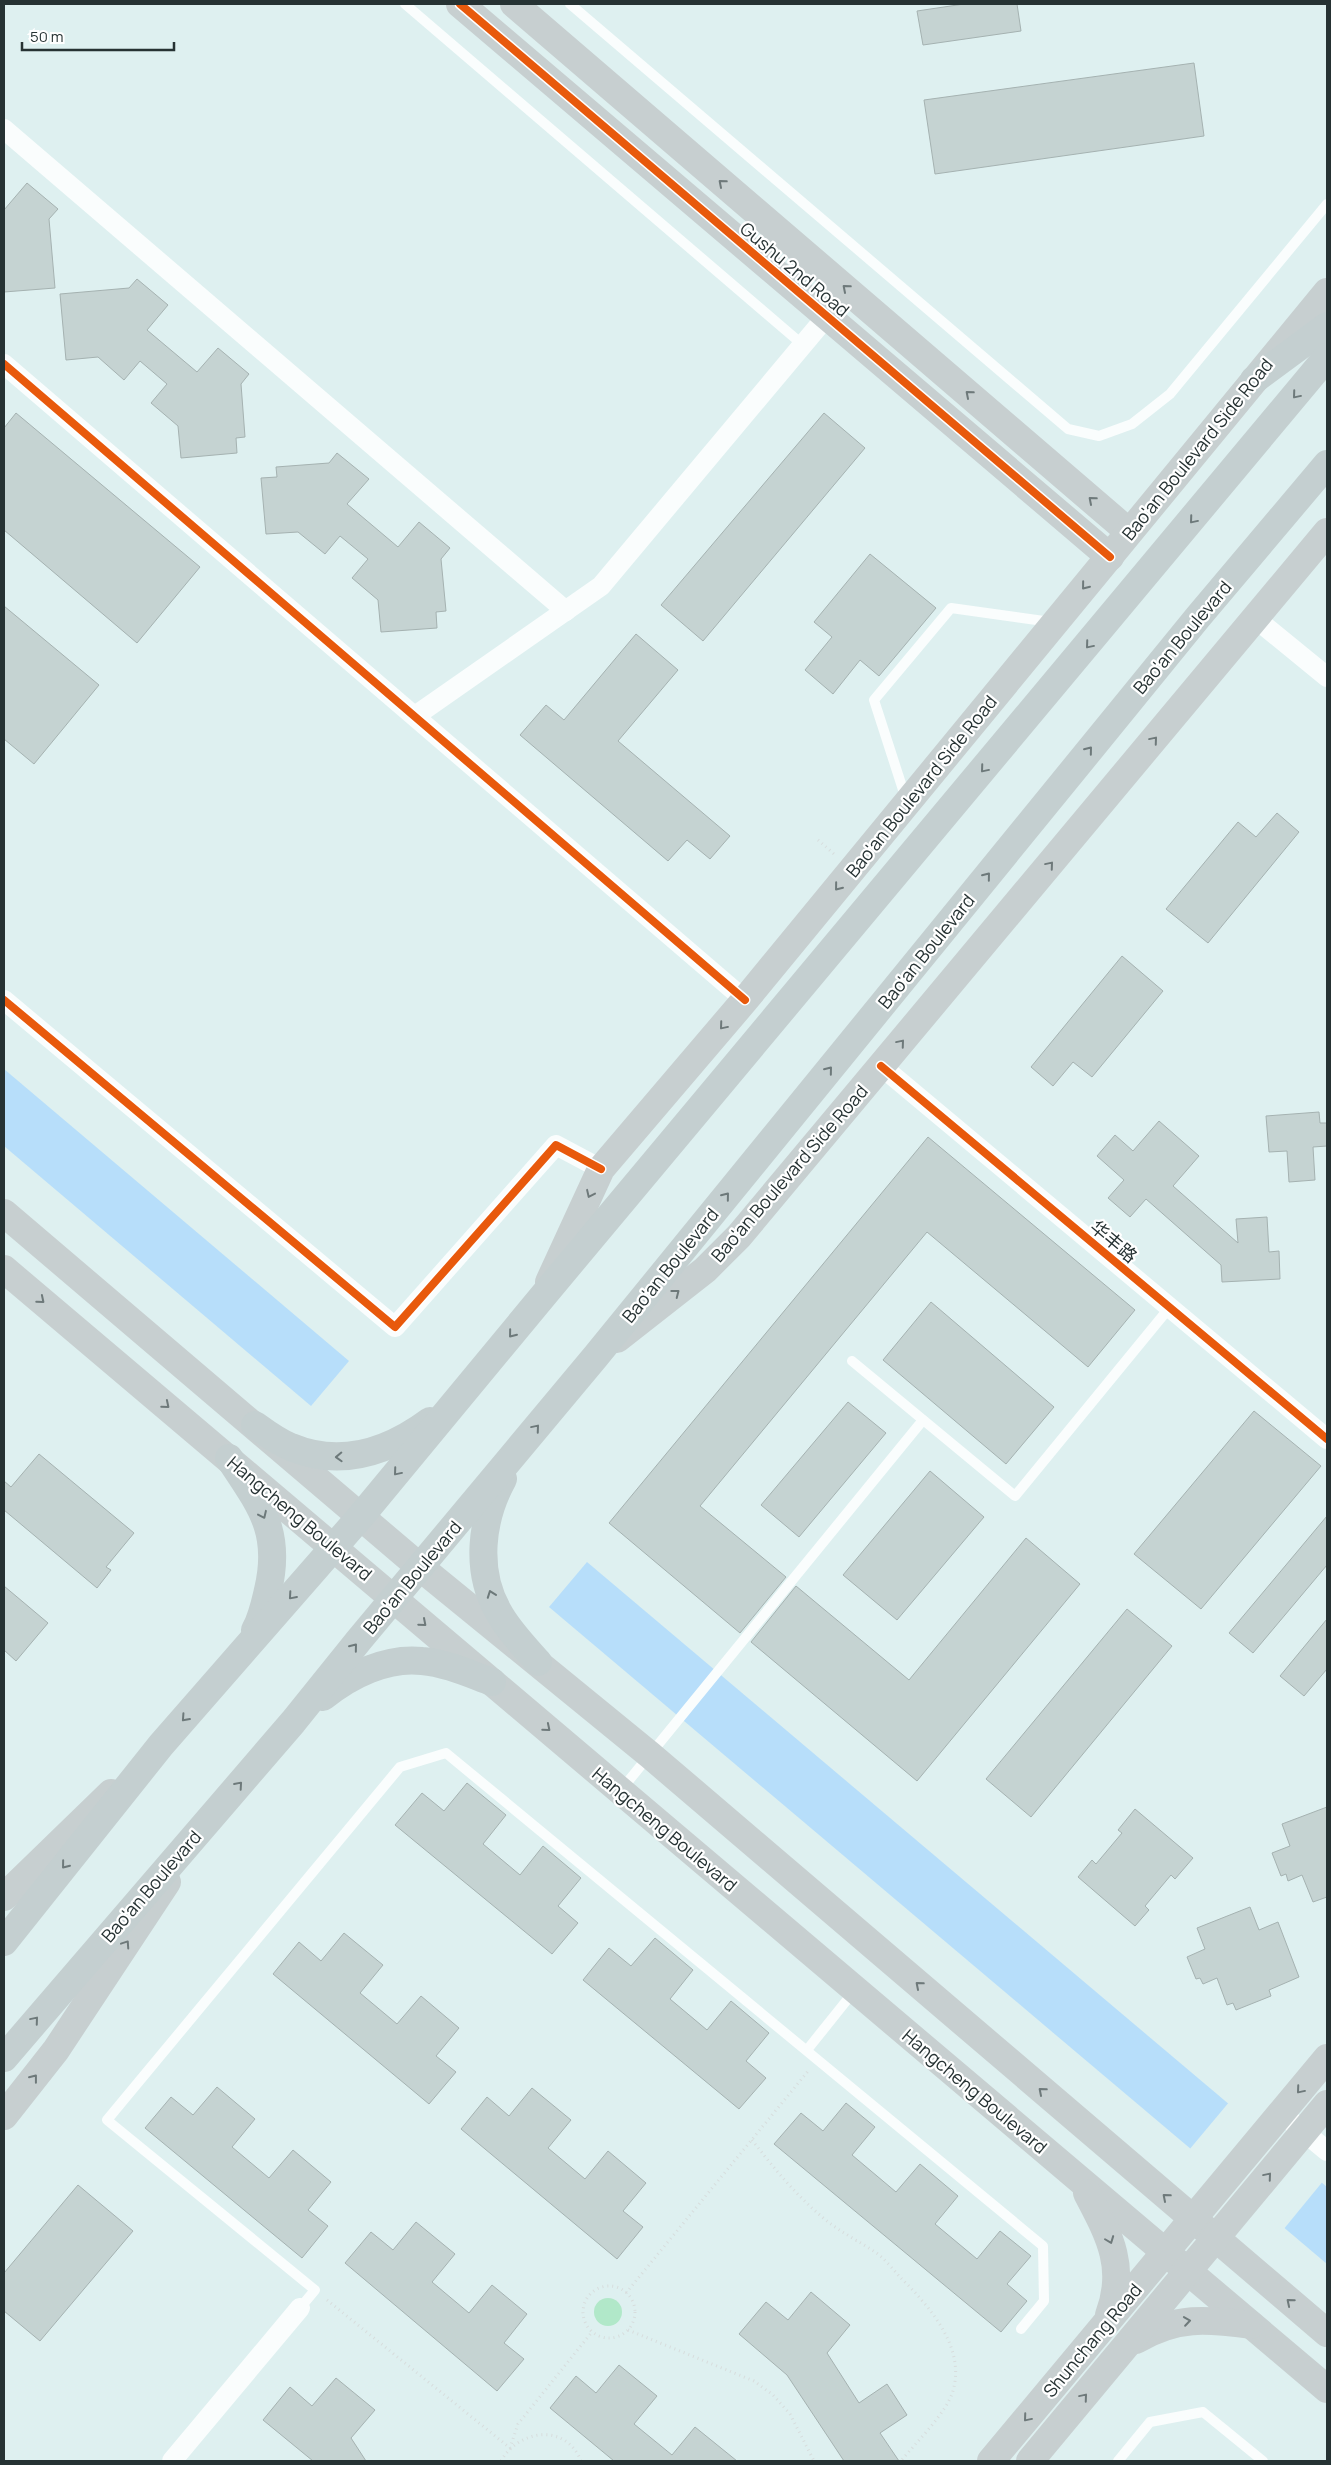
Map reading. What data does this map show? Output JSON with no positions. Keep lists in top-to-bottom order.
{
  "streets": {
    "main road": [
      "Gushu 2nd Road",
      "Bao'an Boulevard Side Road",
      "Bao'an Boulevard",
      "Hangcheng Boulevard",
      "Shunchang Road"
    ],
    "street": ["华丰路"]
  },
  "crossings": [
    ["Gushu 2nd Road", "Bao'an Boulevard Side Road"],
    ["Bao'an Boulevard Side Road", "Bao'an Boulevard"],
    ["Bao'an Boulevard Side Road", "华丰路"],
    ["Bao'an Boulevard", "Hangcheng Boulevard"],
    ["Hangcheng Boulevard", "Shunchang Road"]
  ],
  "scale_bar": "50 m"
}
